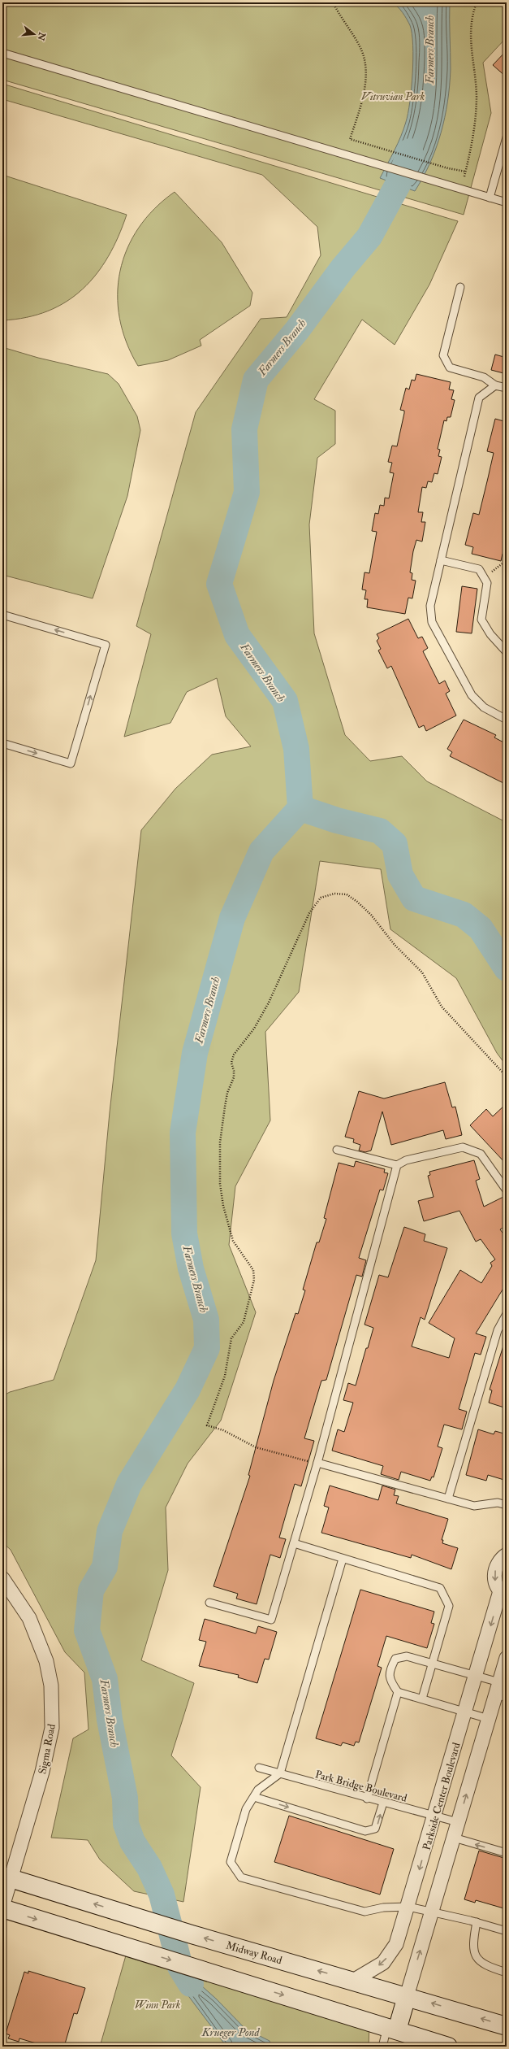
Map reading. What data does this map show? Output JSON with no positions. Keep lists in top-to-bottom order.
{
  "streets": {
    "main road": ["Midway Road"],
    "street": ["Sigma Road", "Parkside Center Boulevard"],
    "lane": ["Park Bridge Boulevard"]
  },
  "crossings": [
    ["Sigma Road", "Midway Road"],
    ["Park Bridge Boulevard", "Parkside Center Boulevard"],
    ["Parkside Center Boulevard", "Midway Road"]
  ],
  "water": ["Farmers Branch", "Krueger Pond"],
  "parks": ["Vitruvian Park", "Winn Park"],
  "north": "right"
}
